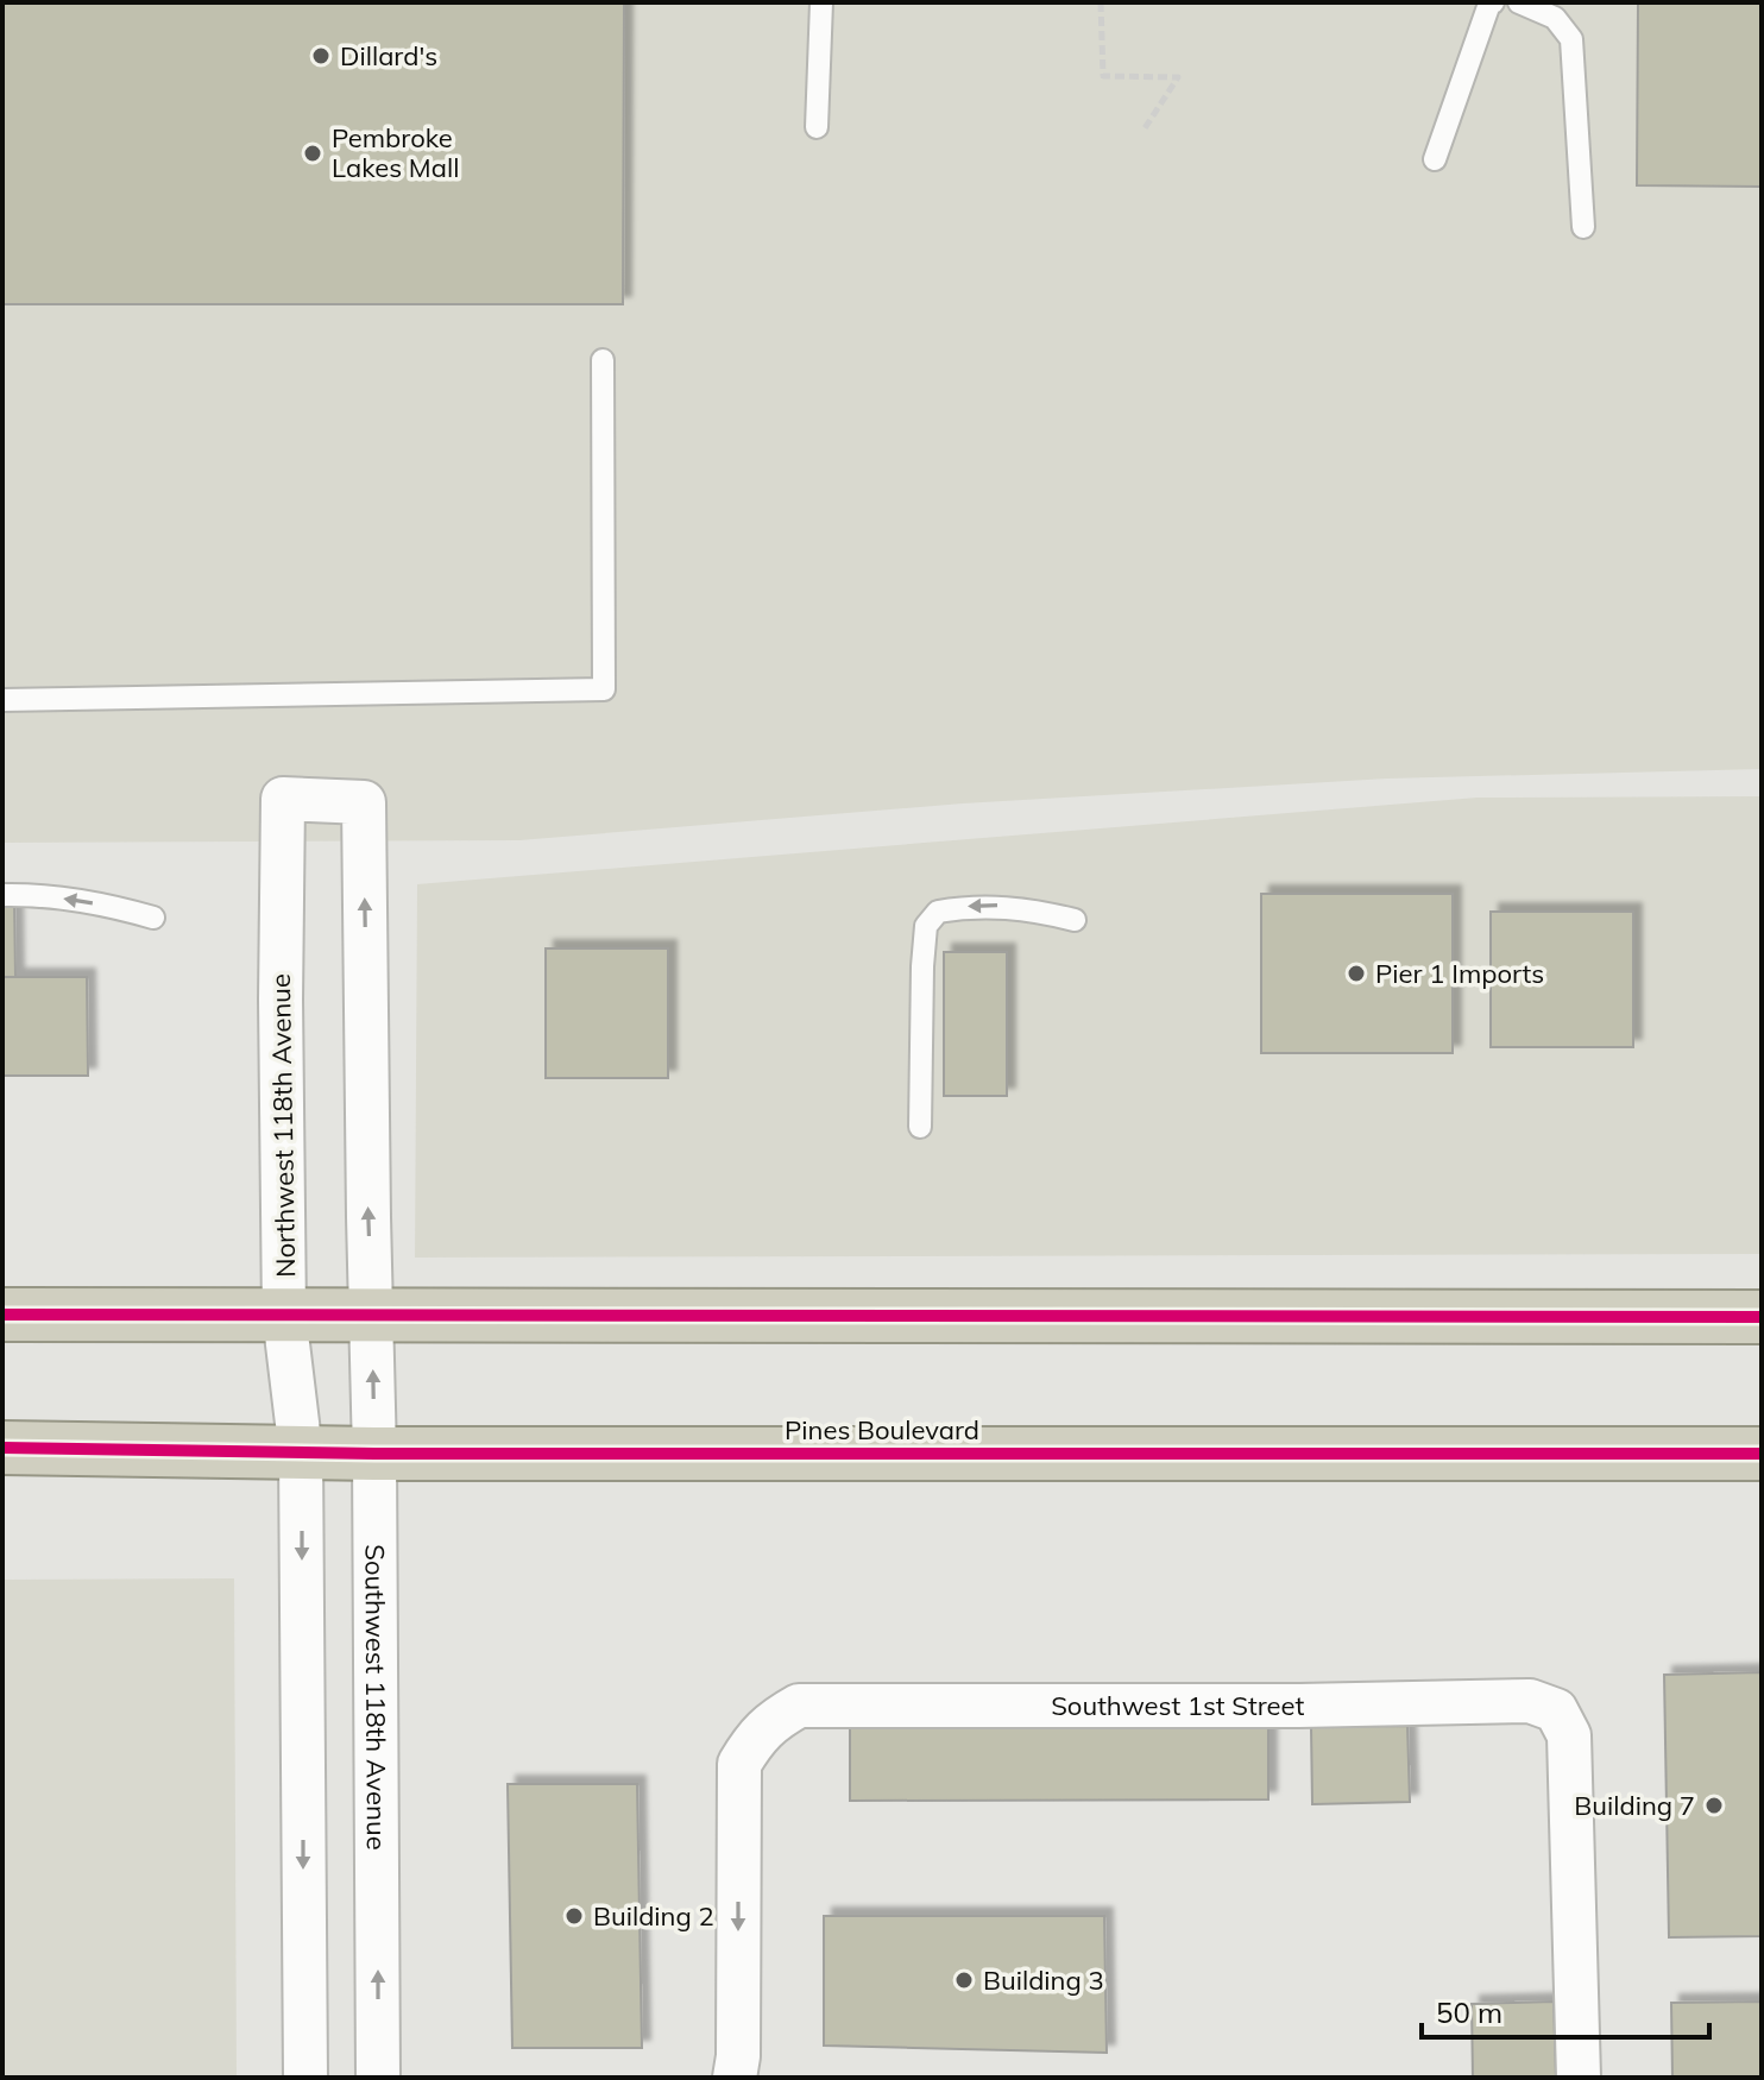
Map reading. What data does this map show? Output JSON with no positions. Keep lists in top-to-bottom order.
{
  "streets": {
    "highway": ["Pines Boulevard"],
    "street": ["Northwest 118th Avenue", "Southwest 118th Avenue", "Southwest 1st Street"]
  },
  "crossings": [
    ["Northwest 118th Avenue", "Pines Boulevard"],
    ["Northwest 118th Avenue", "Southwest 118th Avenue"],
    ["Pines Boulevard", "Southwest 118th Avenue"]
  ],
  "places": [
    "Dillard's",
    "Pembroke Lakes Mall",
    "Pier 1 Imports",
    "Building 7",
    "Building 2",
    "Building 3"
  ],
  "scale_bar": "50 m"
}
